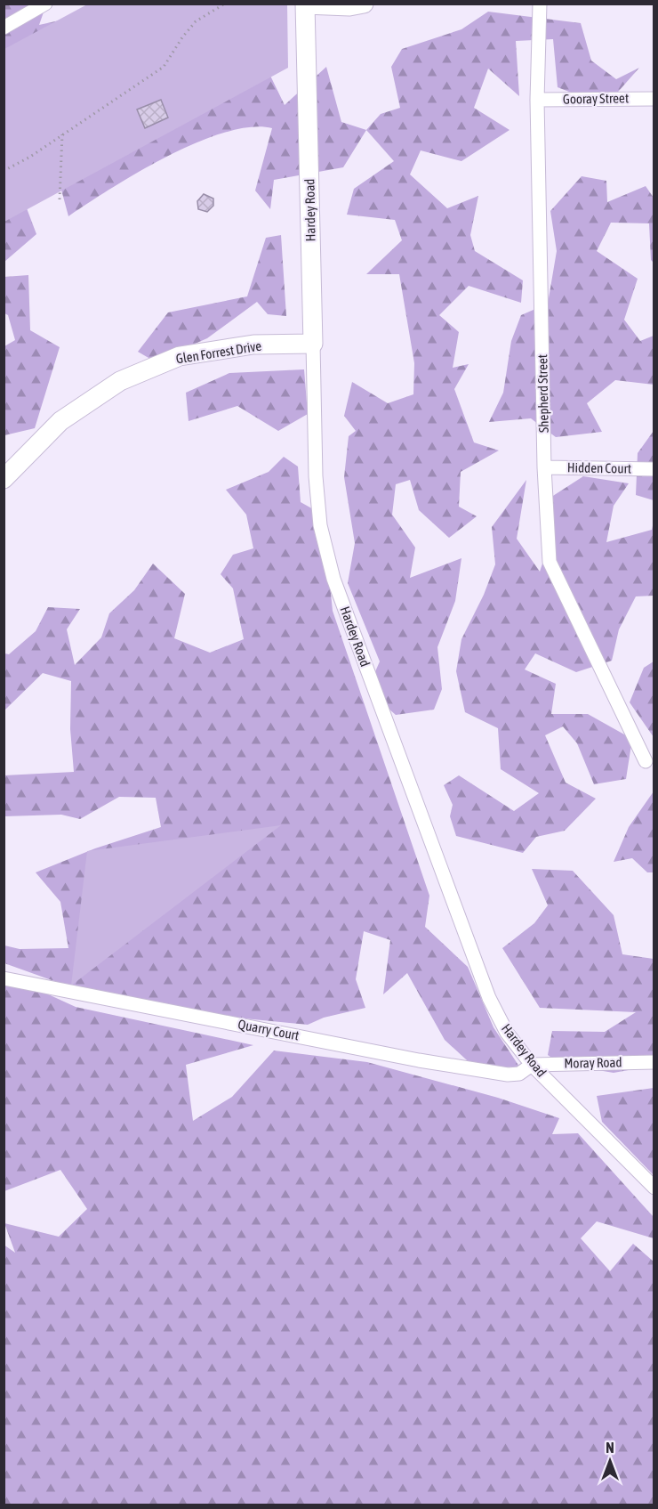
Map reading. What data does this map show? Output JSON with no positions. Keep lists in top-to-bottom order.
{
  "streets": {
    "street": [
      "Gooray Street",
      "Hardey Road",
      "Glen Forrest Drive",
      "Shepherd Street",
      "Hidden Court",
      "Quarry Court",
      "Moray Road"
    ]
  },
  "crossings": [
    ["Gooray Street", "Shepherd Street"],
    ["Hardey Road", "Glen Forrest Drive"],
    ["Hardey Road", "Quarry Court"],
    ["Hardey Road", "Moray Road"],
    ["Shepherd Street", "Hidden Court"],
    ["Quarry Court", "Moray Road"]
  ],
  "north": "top"
}
